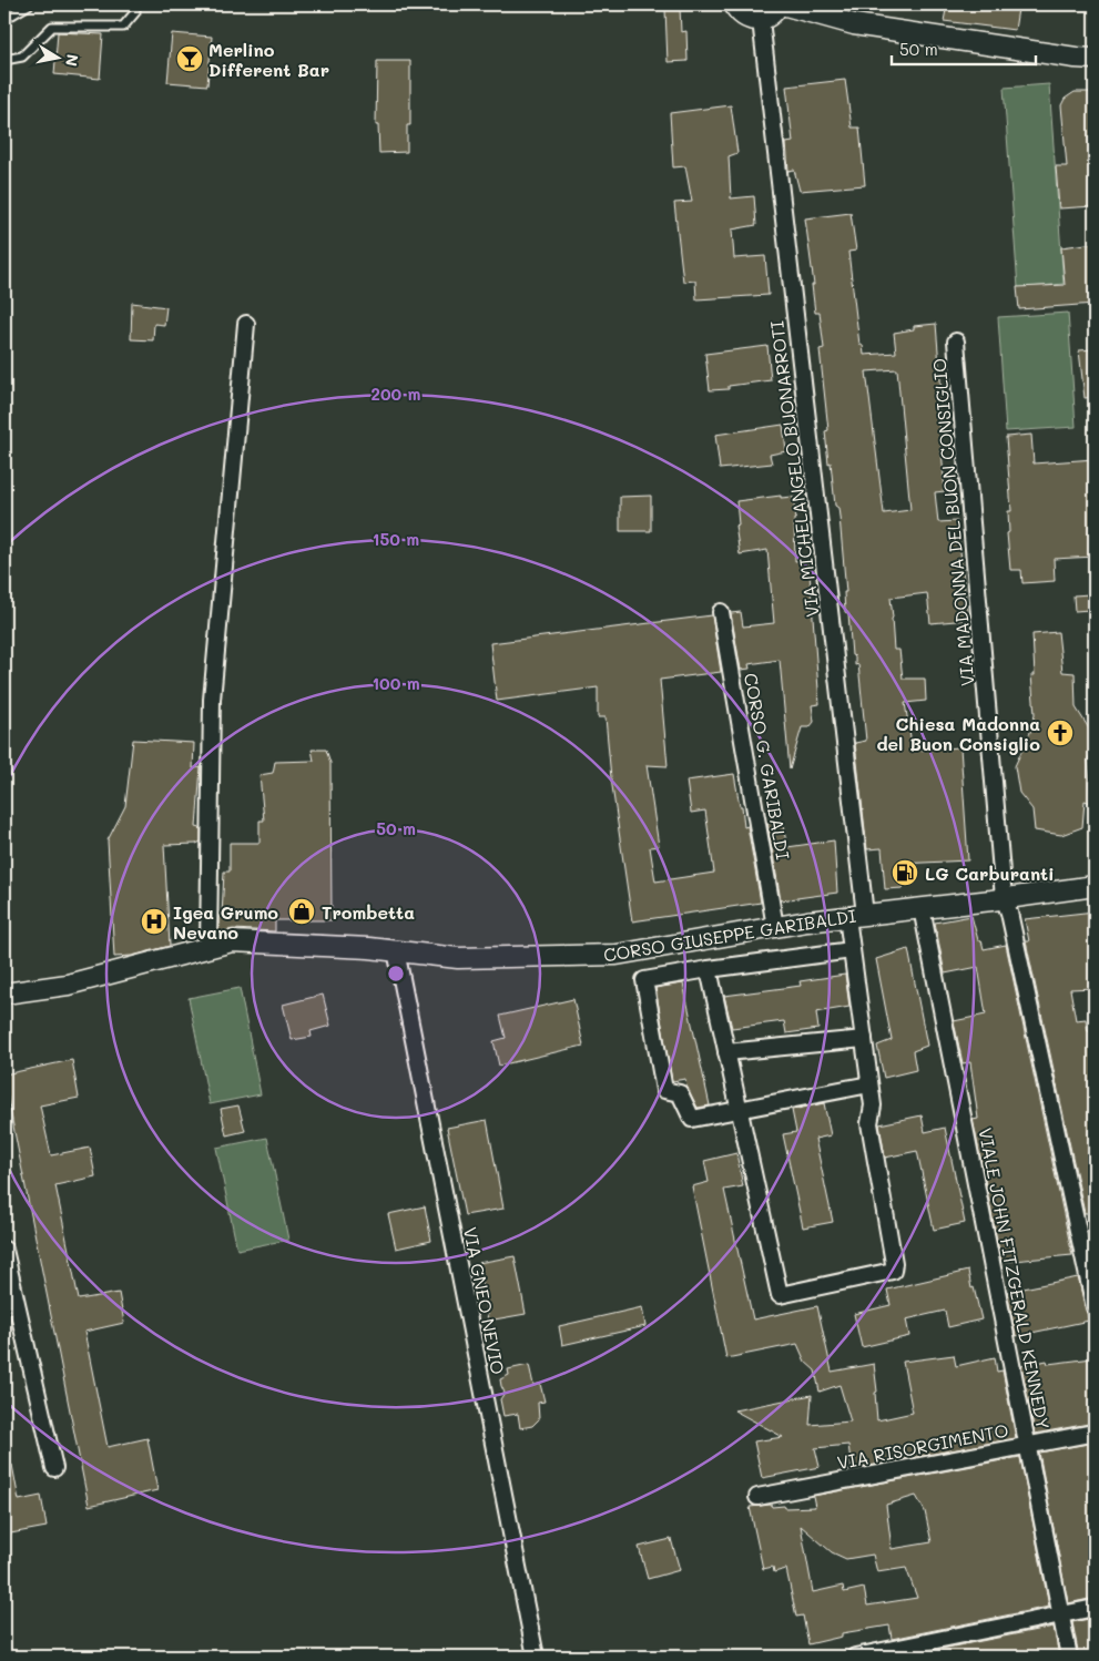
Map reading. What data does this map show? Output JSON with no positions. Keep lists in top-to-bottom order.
{
  "streets": {
    "street": [
      "VIA MICHELANGELO BUONARROTI",
      "VIA MADONNA DEL BUON CONSIGLIO",
      "CORSO G. GARIBALDI",
      "CORSO GIUSEPPE GARIBALDI",
      "VIALE JOHN FITZGERALD KENNEDY",
      "VIA GNEO NEVIO",
      "VIA RISORGIMENTO"
    ]
  },
  "crossings": [
    ["VIA MICHELANGELO BUONARROTI", "CORSO GIUSEPPE GARIBALDI"],
    ["VIA MADONNA DEL BUON CONSIGLIO", "CORSO GIUSEPPE GARIBALDI"],
    ["CORSO G. GARIBALDI", "CORSO GIUSEPPE GARIBALDI"],
    ["CORSO GIUSEPPE GARIBALDI", "VIALE JOHN FITZGERALD KENNEDY"],
    ["CORSO GIUSEPPE GARIBALDI", "VIA GNEO NEVIO"],
    ["VIALE JOHN FITZGERALD KENNEDY", "VIA RISORGIMENTO"]
  ],
  "places": {
    "bar": ["Merlino Different Bar"],
    "church": ["Chiesa Madonna del Buon Consiglio"],
    "fuel station": ["LG Carburanti"],
    "shop": ["Trombetta"],
    "hospital": ["Igea Grumo Nevano"]
  },
  "scale_bar": "50 m",
  "north": "right",
  "rings": [
    "200 m",
    "150 m",
    "100 m",
    "50 m"
  ]
}
